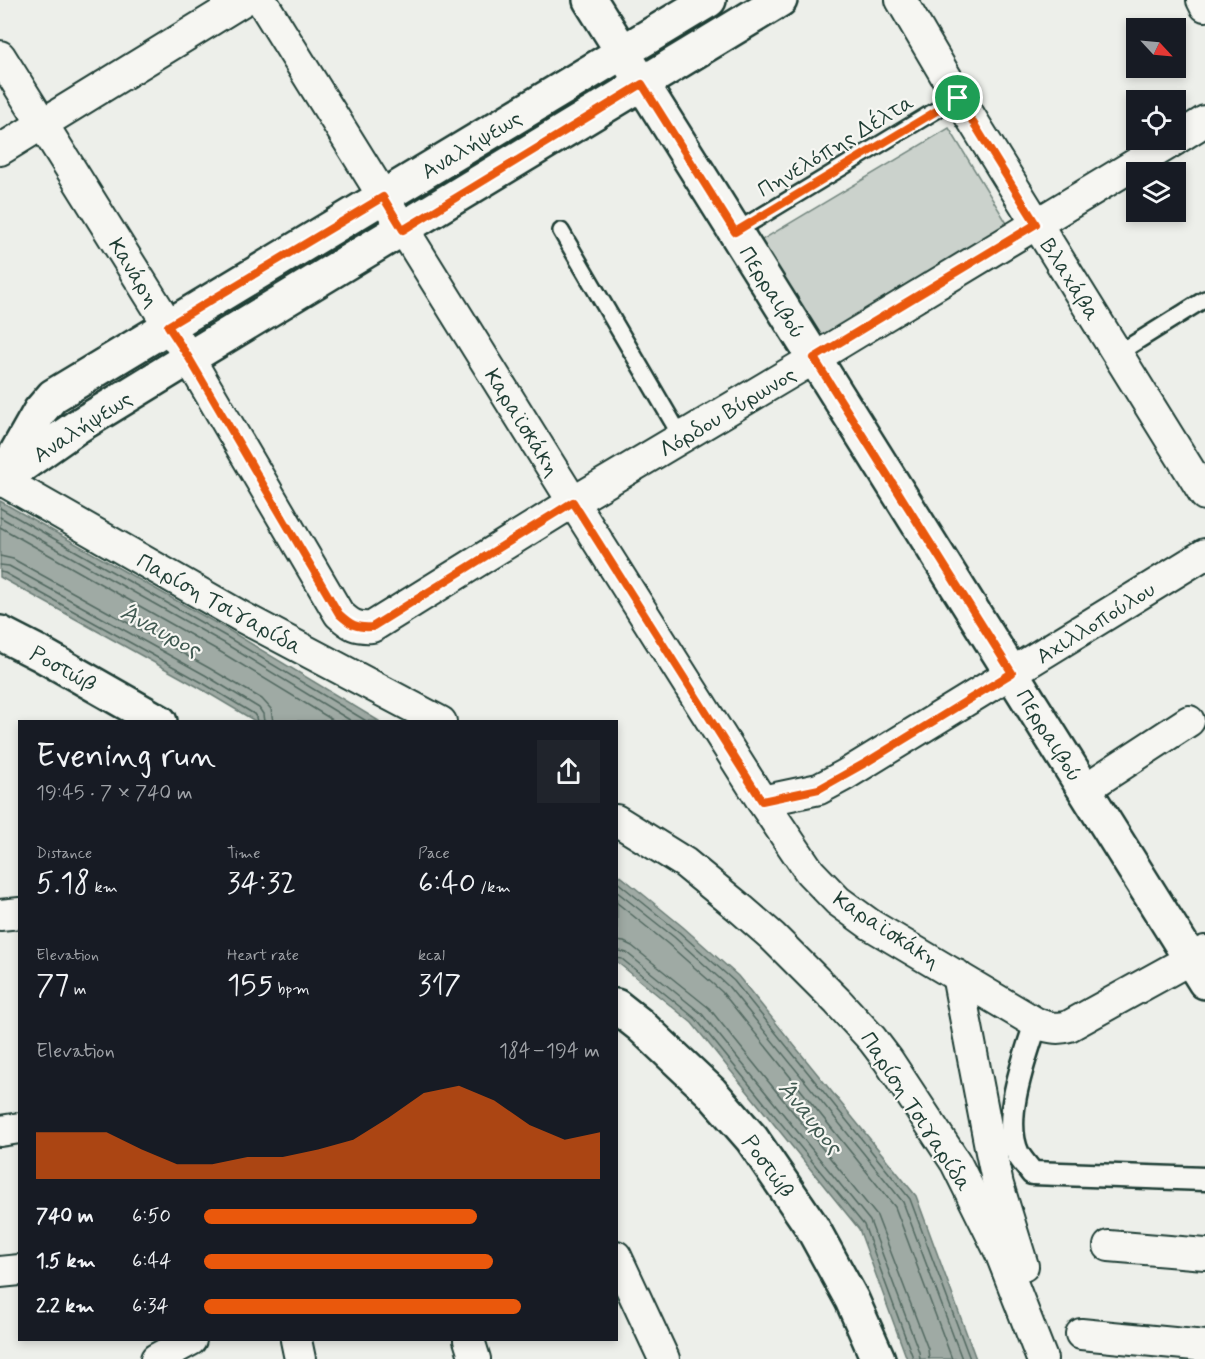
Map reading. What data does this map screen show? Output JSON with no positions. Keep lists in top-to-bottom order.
{
  "streets": {
    "main road": ["Αναλήψεως", "Περραιβού", "Ροστώβ"],
    "street": [
      "Κανάρη",
      "Βλαχάβα",
      "Λόρδου Βύρωνος",
      "Καραϊσκάκη",
      "Παρίση Τσιγαρίδα",
      "Αχιλλοπούλου"
    ],
    "lane": ["Πηνελόπης Δέλτα"]
  },
  "crossings": [
    ["Αναλήψεως", "Κανάρη"],
    ["Αναλήψεως", "Περραιβού"],
    ["Αναλήψεως", "Καραϊσκάκη"],
    ["Αναλήψεως", "Παρίση Τσιγαρίδα"],
    ["Πηνελόπης Δέλτα", "Βλαχάβα"],
    ["Πηνελόπης Δέλτα", "Περραιβού"],
    ["Κανάρη", "Λόρδου Βύρωνος"],
    ["Βλαχάβα", "Λόρδου Βύρωνος"],
    ["Περραιβού", "Λόρδου Βύρωνος"],
    ["Περραιβού", "Καραϊσκάκη"],
    ["Περραιβού", "Αχιλλοπούλου"],
    ["Λόρδου Βύρωνος", "Καραϊσκάκη"],
    ["Καραϊσκάκη", "Παρίση Τσιγαρίδα"],
    ["Καραϊσκάκη", "Αχιλλοπούλου"]
  ],
  "water": ["Άναυρος"],
  "north": "bottom right",
  "page": {
    "heading": ["Evening run", "19:45 · 7 × 740 m"],
    "stats": [
      ["Distance", "5.18 km"],
      ["Time", "34:32"],
      ["Pace", "6:40 /km"],
      ["Elevation", "77 m"],
      ["Heart rate", "155 bpm"],
      ["kcal", "317"]
    ],
    "chart": ["Elevation", "184–194 m"],
    "list": [
      {
        "name": "740 m",
        "note": "6:50"
      },
      {
        "name": "1.5 km",
        "note": "6:44"
      },
      {
        "name": "2.2 km",
        "note": "6:34"
      }
    ]
  }
}
